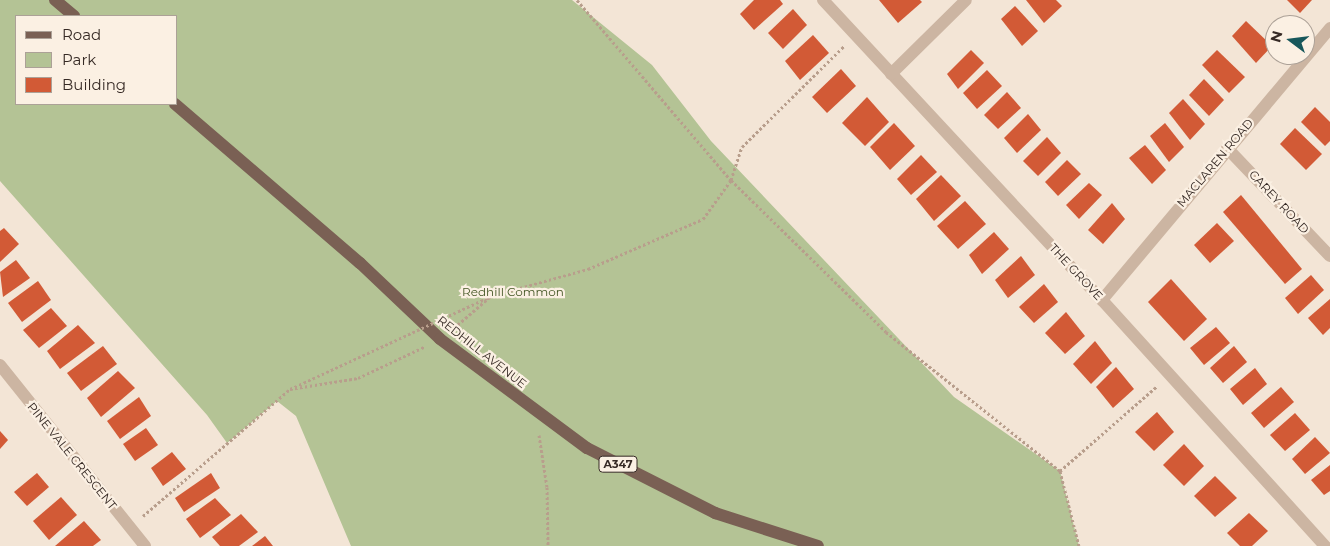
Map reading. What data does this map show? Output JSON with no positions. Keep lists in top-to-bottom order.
{
  "streets": {
    "main road": ["REDHILL AVENUE", "A347"],
    "street": [
      "MACLAREN ROAD",
      "CAREY ROAD",
      "THE GROVE",
      "PINE VALE CRESCENT"
    ]
  },
  "crossings": [
    ["MACLAREN ROAD", "CAREY ROAD"],
    ["MACLAREN ROAD", "THE GROVE"]
  ],
  "parks": ["Redhill Common"],
  "legend": ["Road", "Park", "Building"],
  "north": "left"
}
